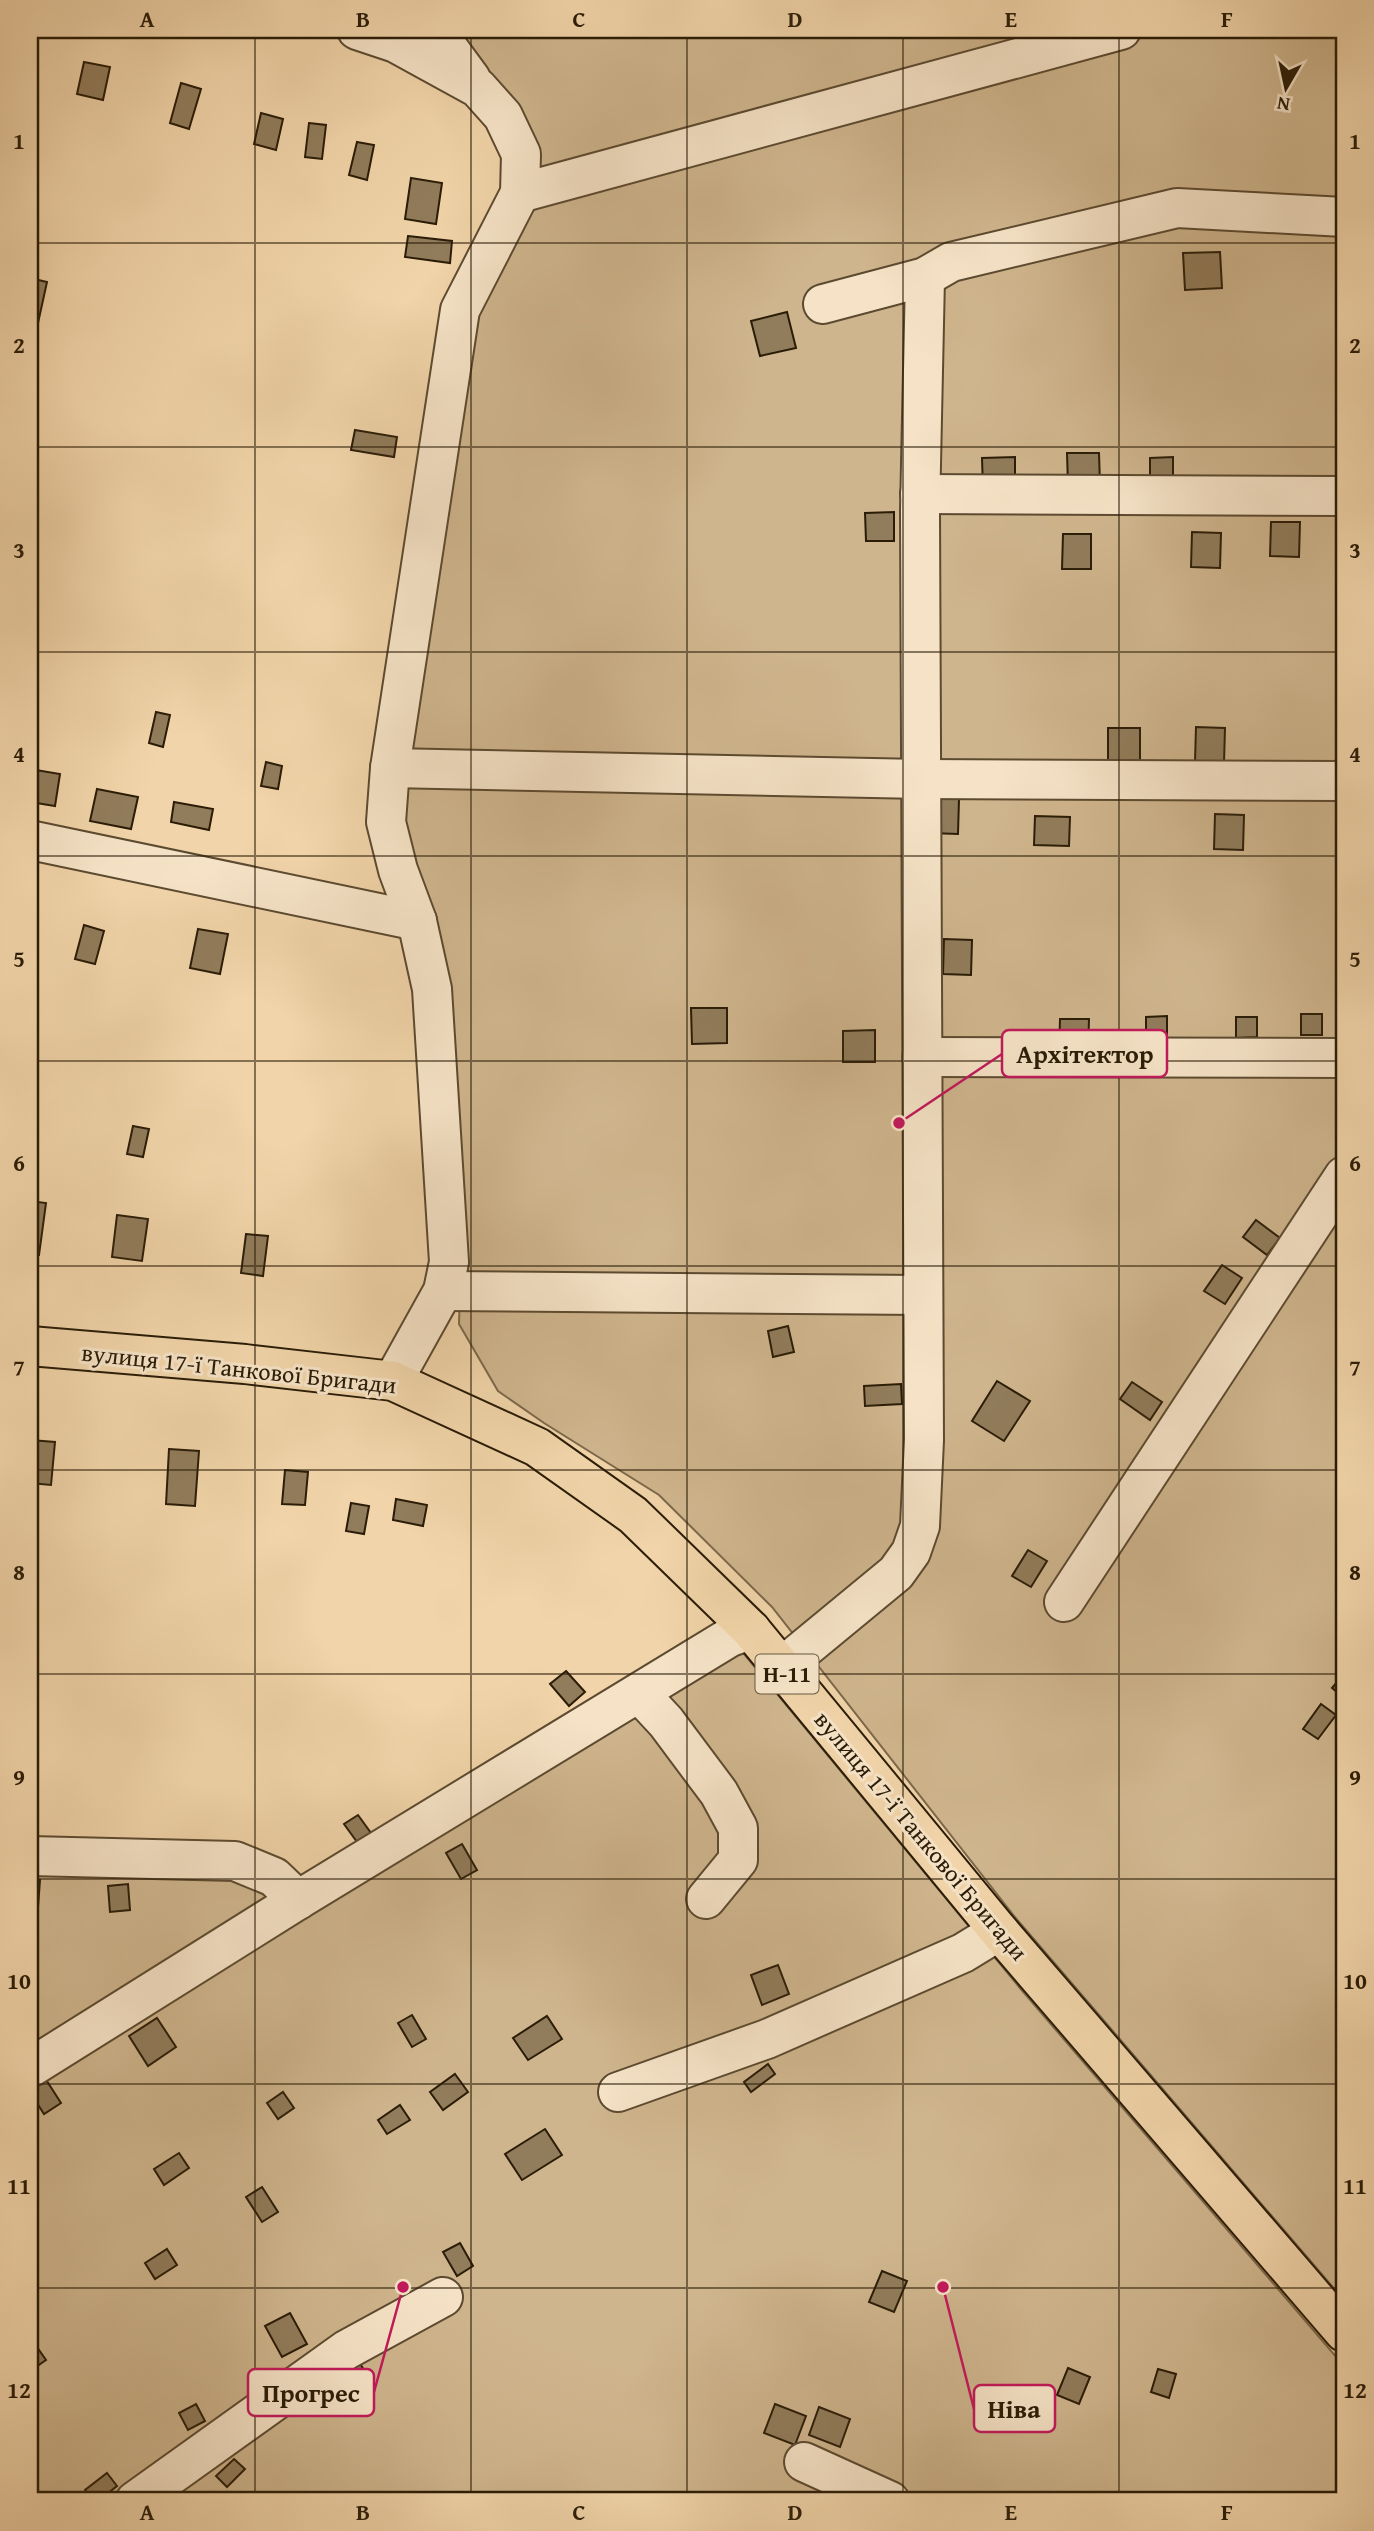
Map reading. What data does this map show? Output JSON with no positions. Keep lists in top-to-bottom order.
{
  "streets": {
    "main road": ["вулиця 17-ї Танкової Бригади", "Н-11"]
  },
  "places": ["Архітектор", "Прогрес", "Ніва"],
  "north": "bottom",
  "grid": {
    "columns": [
      "A",
      "B",
      "C",
      "D",
      "E",
      "F"
    ],
    "rows": [
      "1",
      "2",
      "3",
      "4",
      "5",
      "6",
      "7",
      "8",
      "9",
      "10",
      "11",
      "12"
    ]
  }
}
